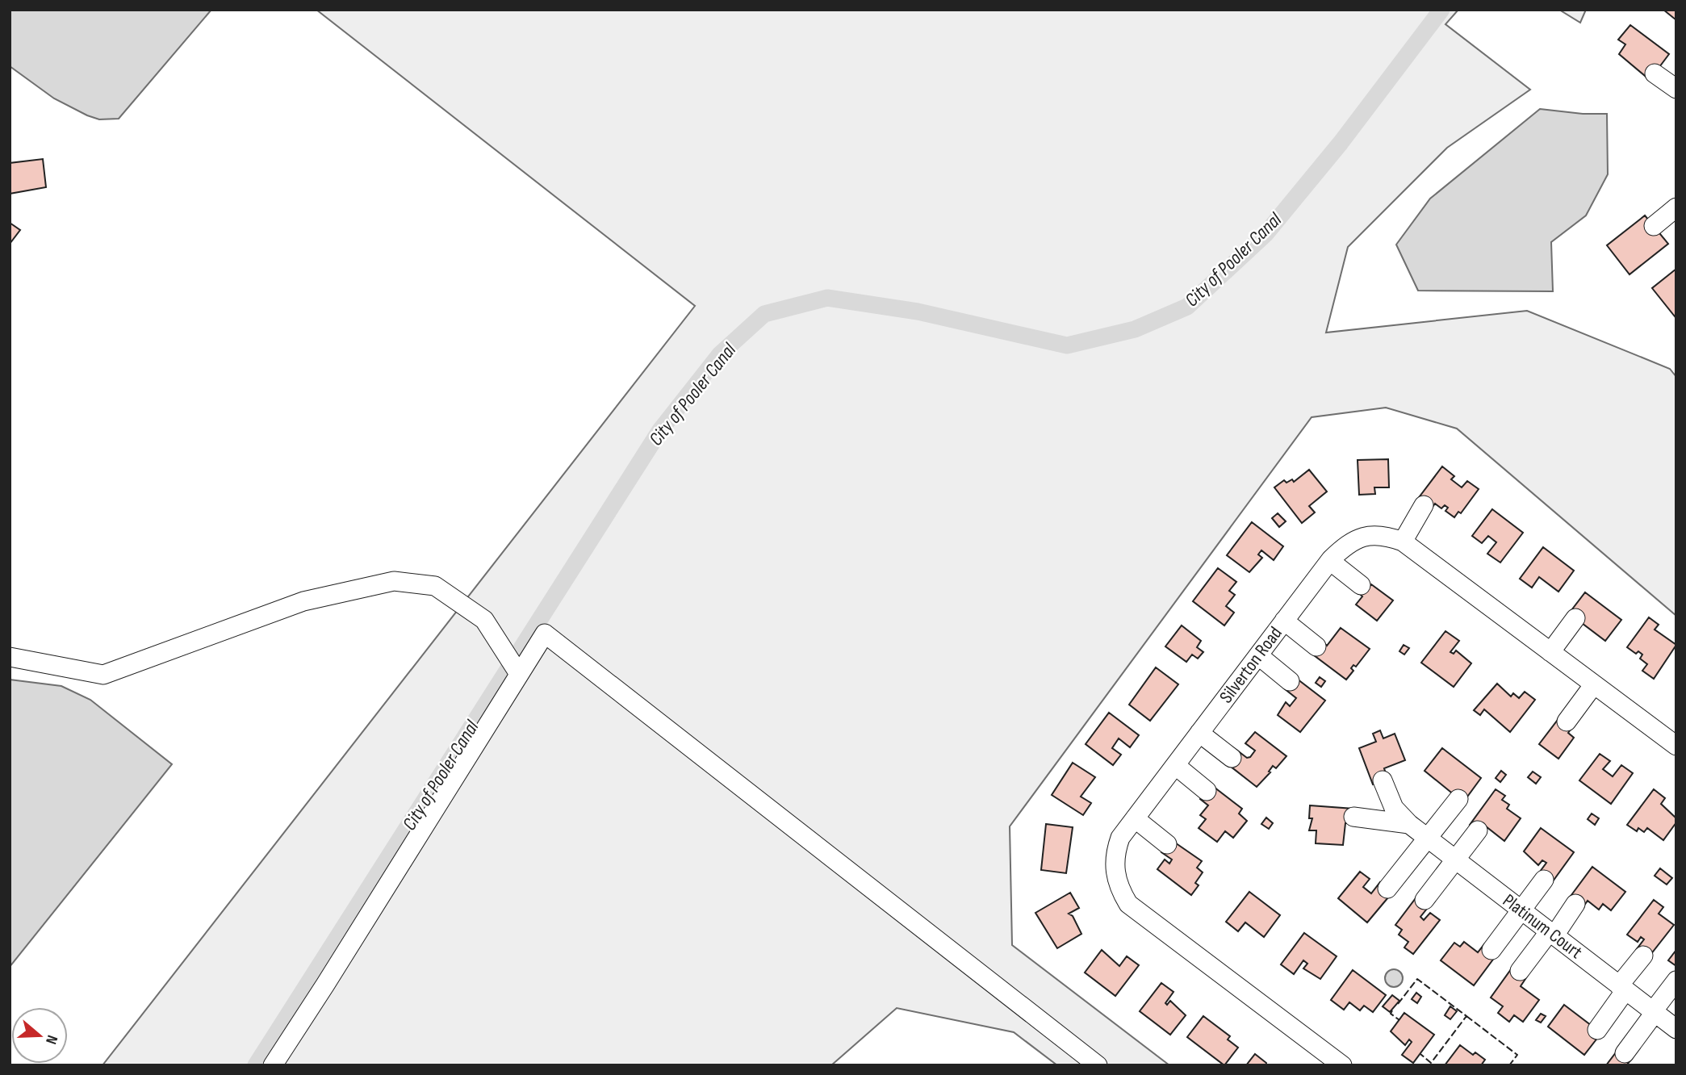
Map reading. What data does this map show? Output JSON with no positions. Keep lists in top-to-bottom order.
{
  "streets": {
    "street": ["Silverton Road", "Platinum Court"]
  },
  "water": ["City of Pooler Canal"],
  "north": "right"
}
